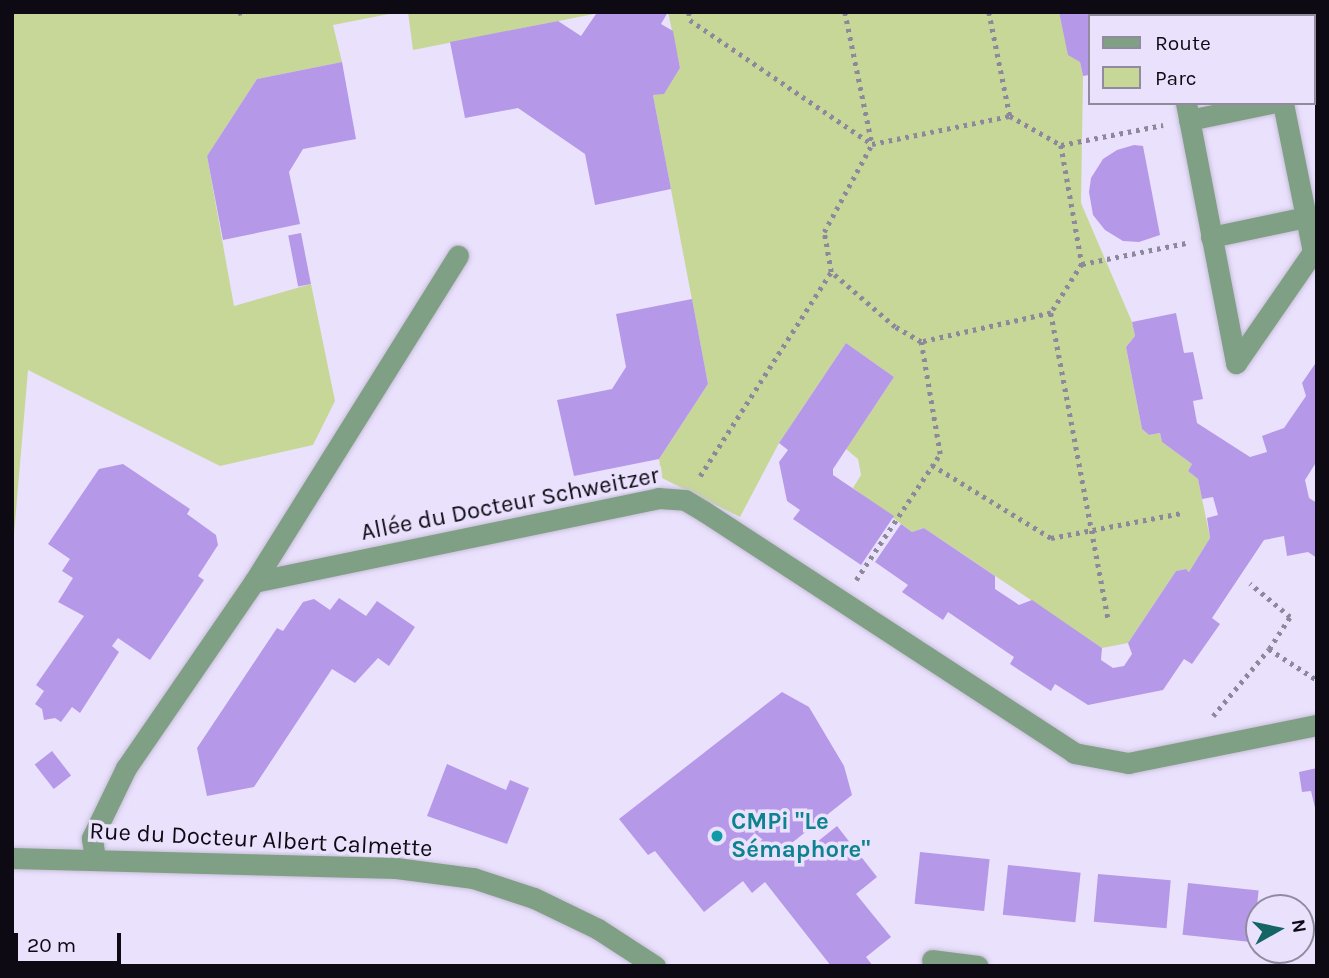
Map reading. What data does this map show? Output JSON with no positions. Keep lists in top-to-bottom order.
{
  "streets": {
    "street": ["Allée du Docteur Schweitzer", "Rue du Docteur Albert Calmette"]
  },
  "places": ["CMPi \"Le Sémaphore\""],
  "legend": ["Route", "Parc"],
  "scale_bar": "20 m",
  "north": "right"
}
